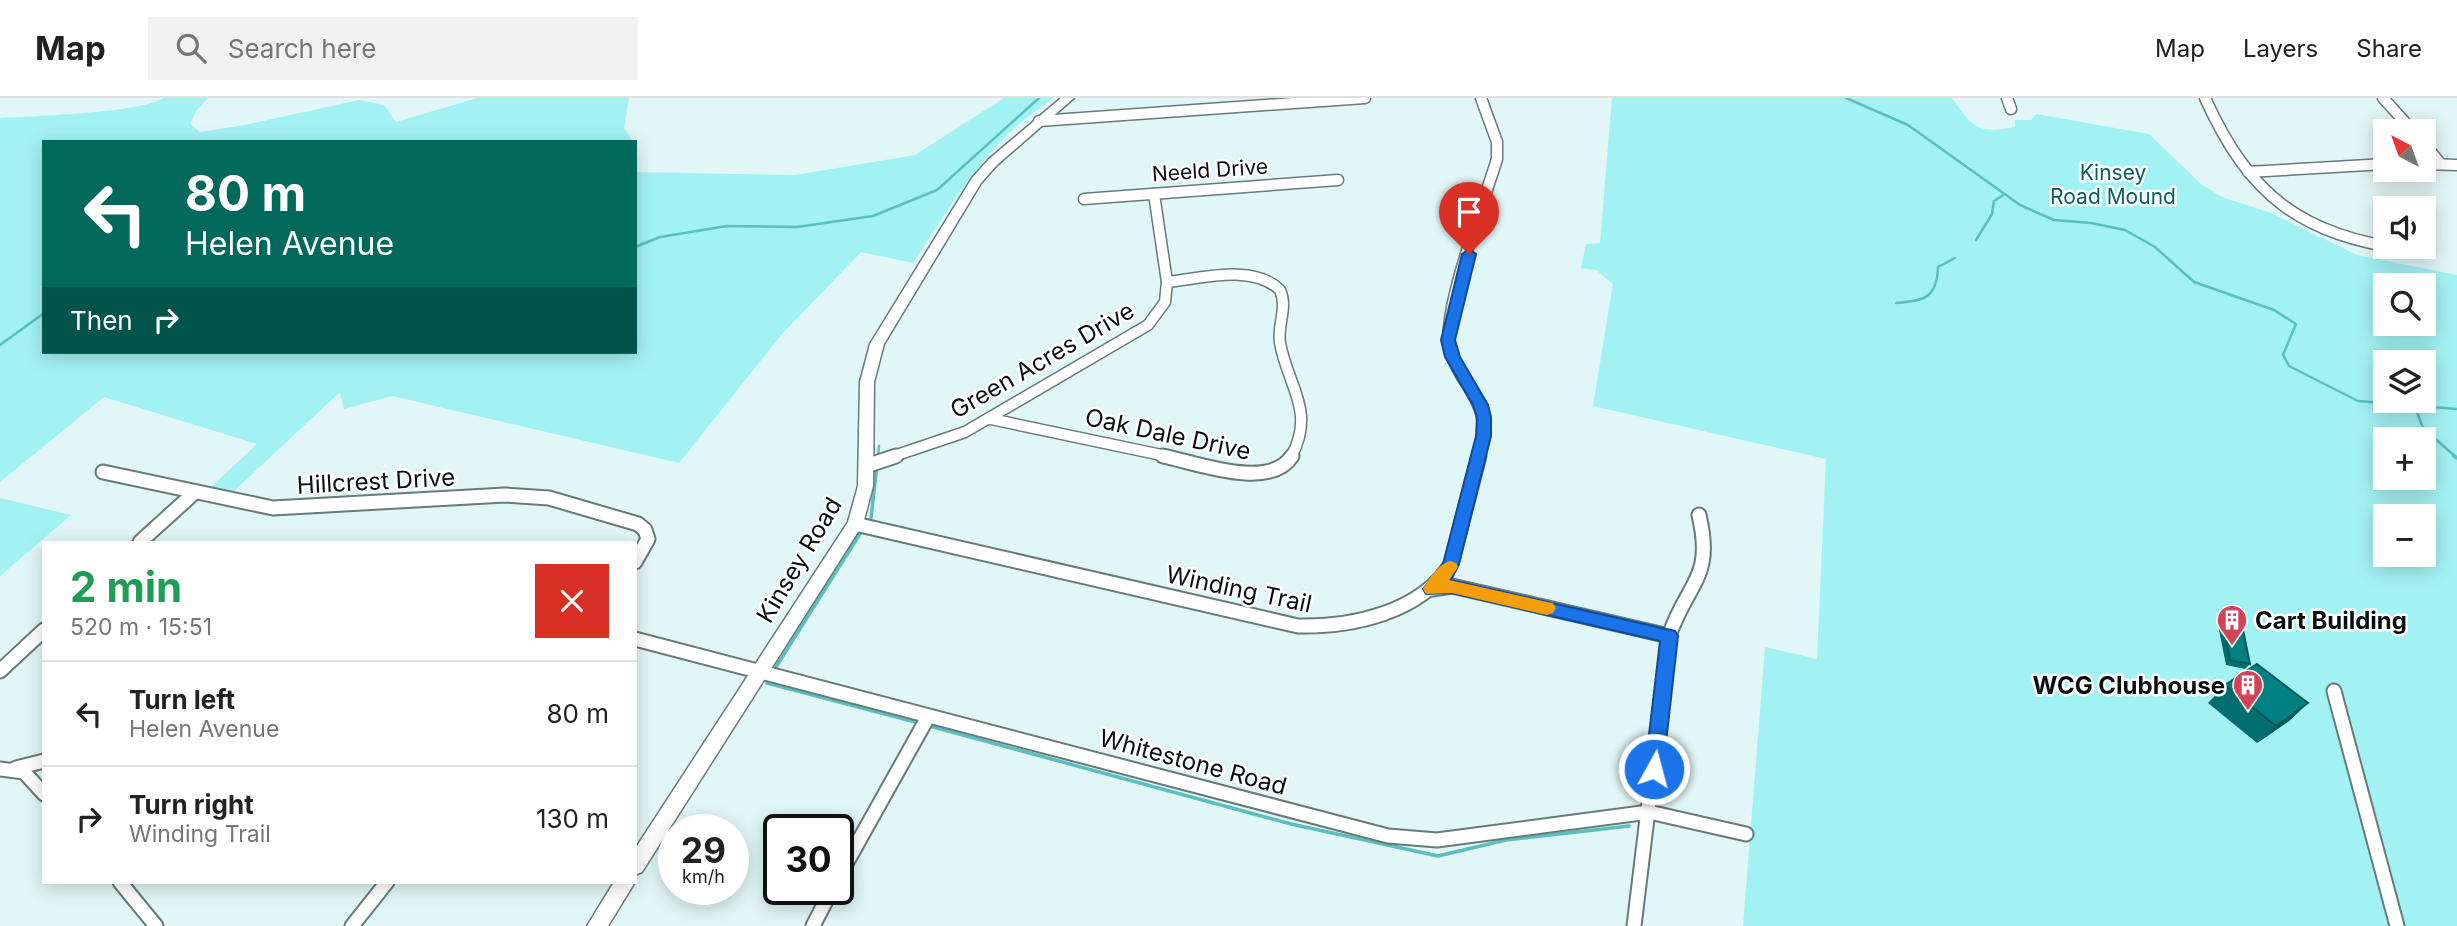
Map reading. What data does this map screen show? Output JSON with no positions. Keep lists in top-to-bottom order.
{
  "streets": {
    "street": [
      "Neeld Drive",
      "Green Acres Drive",
      "Oak Dale Drive",
      "Hillcrest Drive",
      "Kinsey Road",
      "Winding Trail",
      "Whitestone Road"
    ]
  },
  "crossings": [
    ["Neeld Drive", "Green Acres Drive"],
    ["Green Acres Drive", "Oak Dale Drive"],
    ["Green Acres Drive", "Kinsey Road"],
    ["Kinsey Road", "Winding Trail"],
    ["Kinsey Road", "Whitestone Road"]
  ],
  "parks": ["Kinsey Road Mound"],
  "places": {
    "building": ["Cart Building", "WCG Clubhouse"]
  },
  "north": "top left",
  "page": {
    "header": "Map",
    "search": "Search here",
    "nav": ["Map", "Layers", "Share"],
    "map_buttons": ["+", "−"],
    "turn": ["80 m", "Helen Avenue"],
    "then": "Then",
    "heading": ["2 min", "520 m · 15:51"],
    "list": [
      {
        "name": "Turn left",
        "note": "Helen Avenue",
        "value": "80 m"
      },
      {
        "name": "Turn right",
        "note": "Winding Trail",
        "value": "130 m"
      }
    ],
    "speed": "29 km/h",
    "limit": "30"
  }
}
